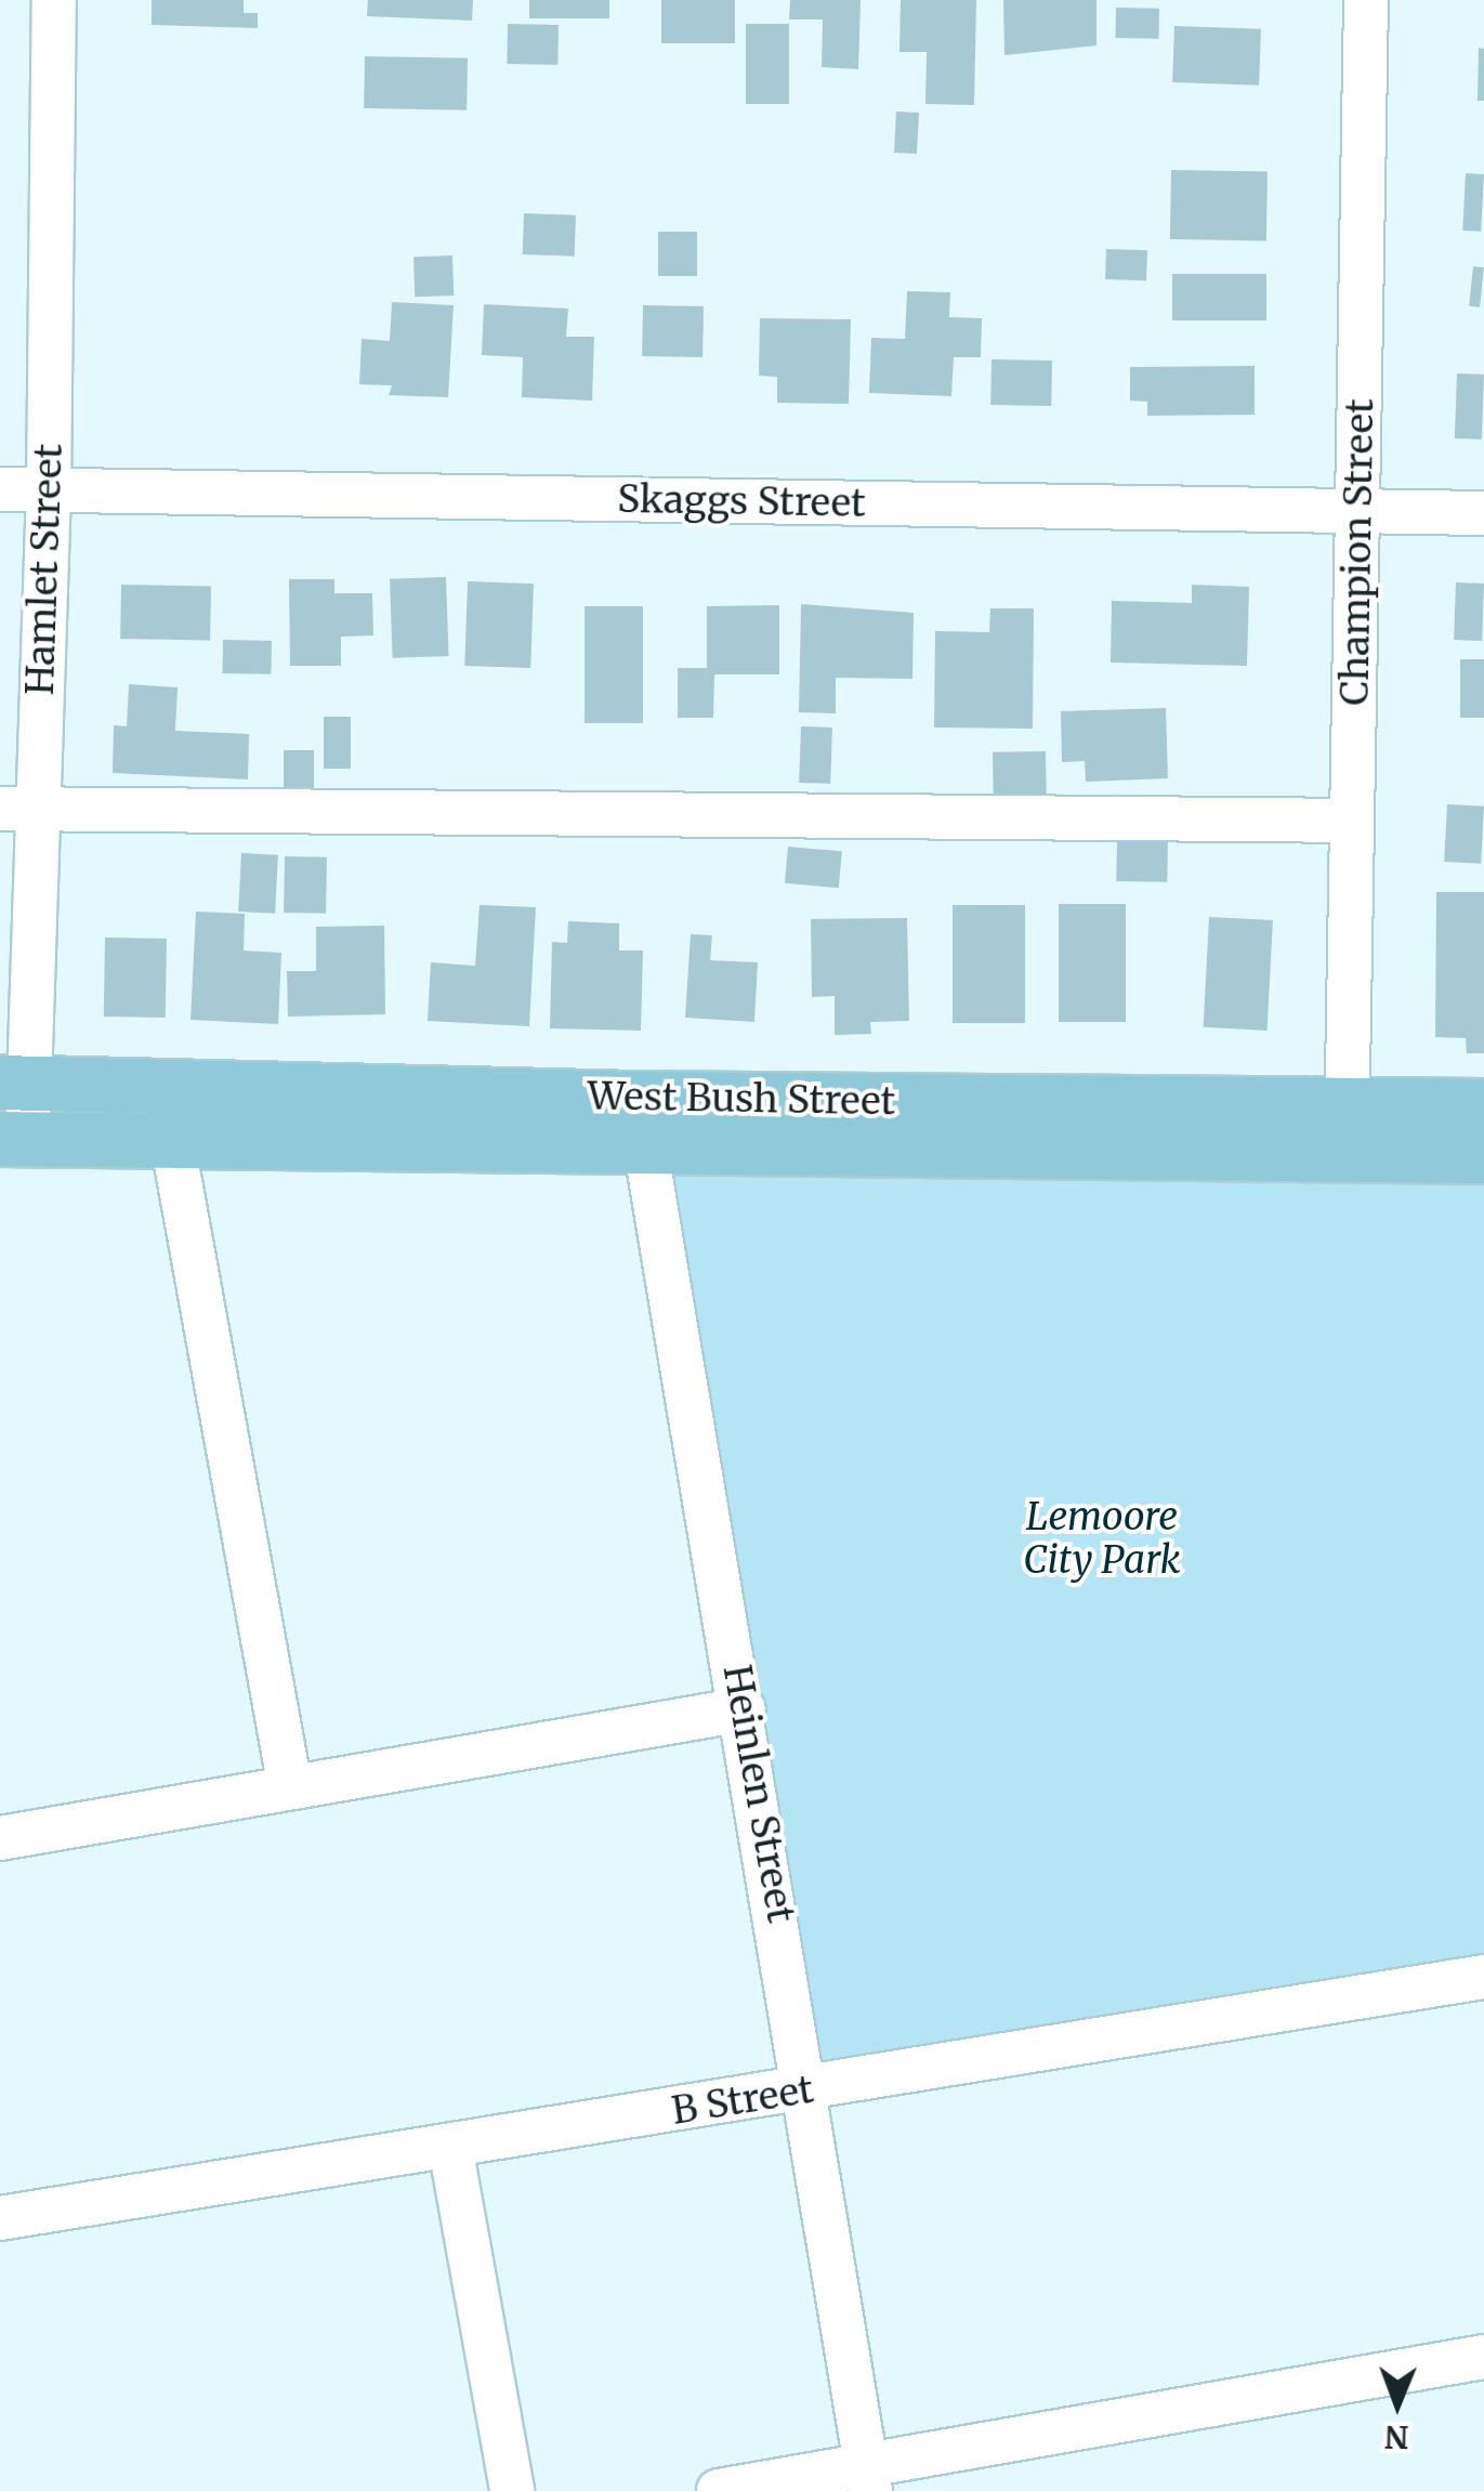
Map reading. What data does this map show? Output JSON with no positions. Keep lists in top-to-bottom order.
{
  "streets": {
    "main road": ["West Bush Street"],
    "street": [
      "Skaggs Street",
      "Champion Street",
      "Hamlet Street",
      "Heinlen Street",
      "B Street"
    ]
  },
  "crossings": [
    ["Skaggs Street", "Champion Street"],
    ["Skaggs Street", "Hamlet Street"],
    ["Champion Street", "West Bush Street"],
    ["Hamlet Street", "West Bush Street"],
    ["West Bush Street", "Heinlen Street"],
    ["Heinlen Street", "B Street"]
  ],
  "parks": ["Lemoore City Park"],
  "north": "bottom"
}
